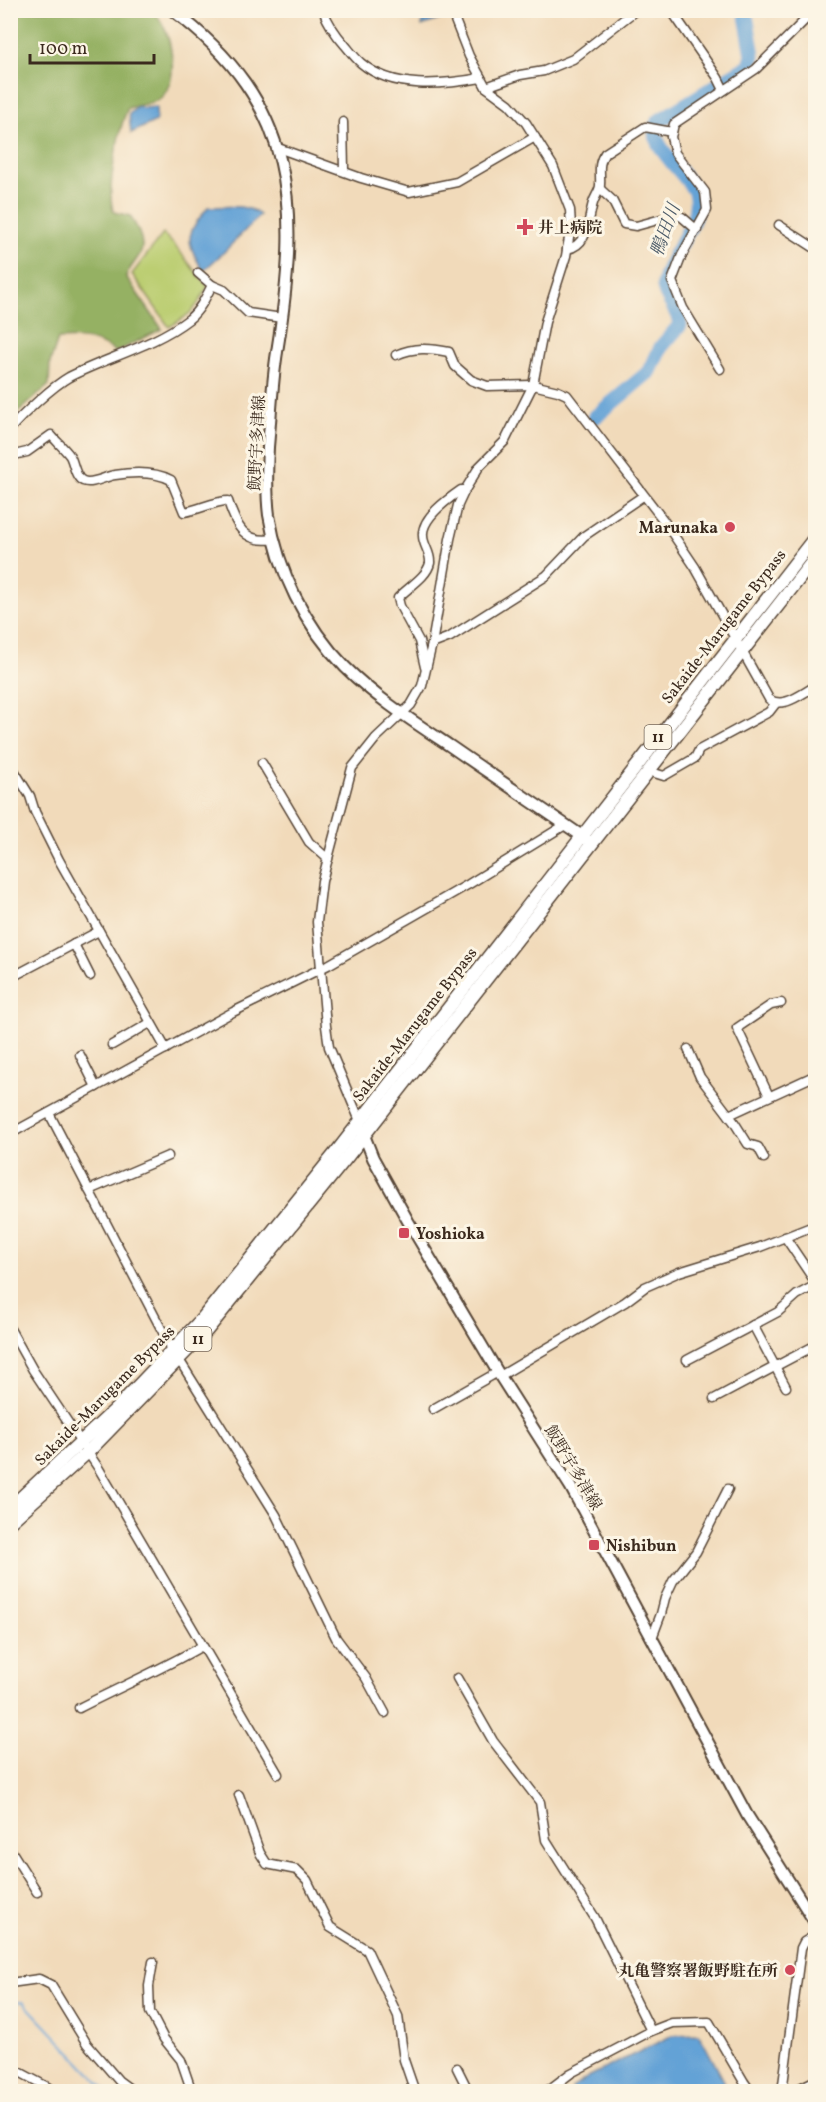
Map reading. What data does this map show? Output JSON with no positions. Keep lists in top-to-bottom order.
{
  "streets": {
    "highway": ["Sakaide-Marugame Bypass", "11"],
    "main road": ["飯野宇多津線"]
  },
  "crossings": [
    ["飯野宇多津線", "Sakaide-Marugame Bypass"]
  ],
  "water": ["鴨田川"],
  "places": {
    "health": ["井上病院"],
    "other": ["Marunaka", "丸亀警察署飯野駐在所"],
    "transit": ["Yoshioka", "Nishibun"]
  },
  "scale_bar": "100 m"
}
